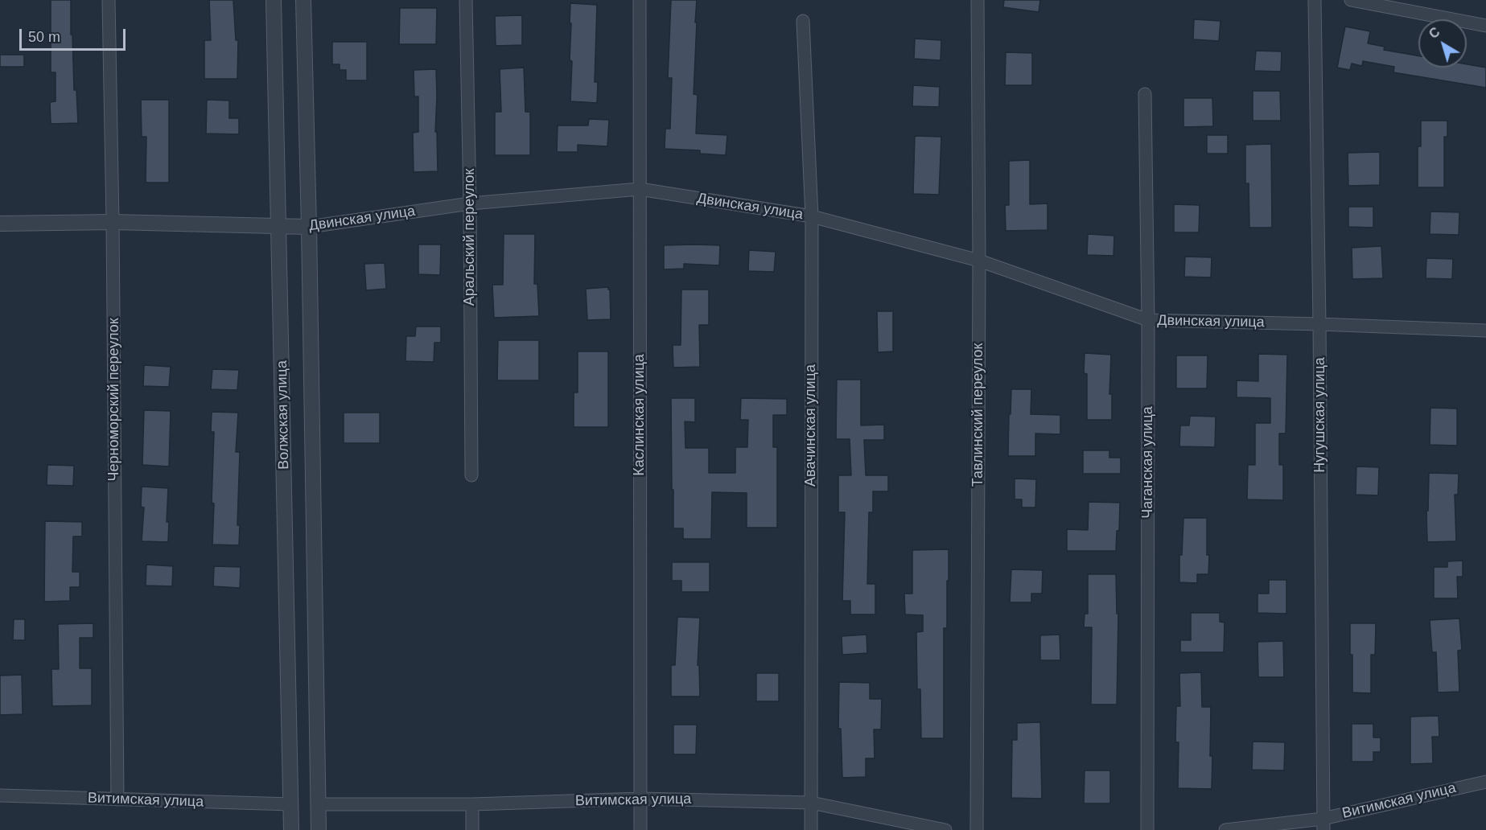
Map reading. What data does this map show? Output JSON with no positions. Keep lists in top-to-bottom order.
{
  "streets": {
    "street": [
      "Двинская улица",
      "Аральский переулок",
      "Черноморский переулок",
      "Волжская улица",
      "Каслинская улица",
      "Тавлинский переулок",
      "Нугушская улица",
      "Авачинская улица",
      "Чаганская улица",
      "Витимская улица"
    ]
  },
  "crossings": [
    ["Двинская улица", "Аральский переулок"],
    ["Двинская улица", "Черноморский переулок"],
    ["Двинская улица", "Волжская улица"],
    ["Двинская улица", "Каслинская улица"],
    ["Двинская улица", "Тавлинский переулок"],
    ["Двинская улица", "Нугушская улица"],
    ["Двинская улица", "Авачинская улица"],
    ["Двинская улица", "Чаганская улица"],
    ["Черноморский переулок", "Витимская улица"],
    ["Волжская улица", "Витимская улица"],
    ["Каслинская улица", "Витимская улица"],
    ["Нугушская улица", "Витимская улица"],
    ["Авачинская улица", "Витимская улица"]
  ],
  "scale_bar": "50 m",
  "north": "top left"
}
